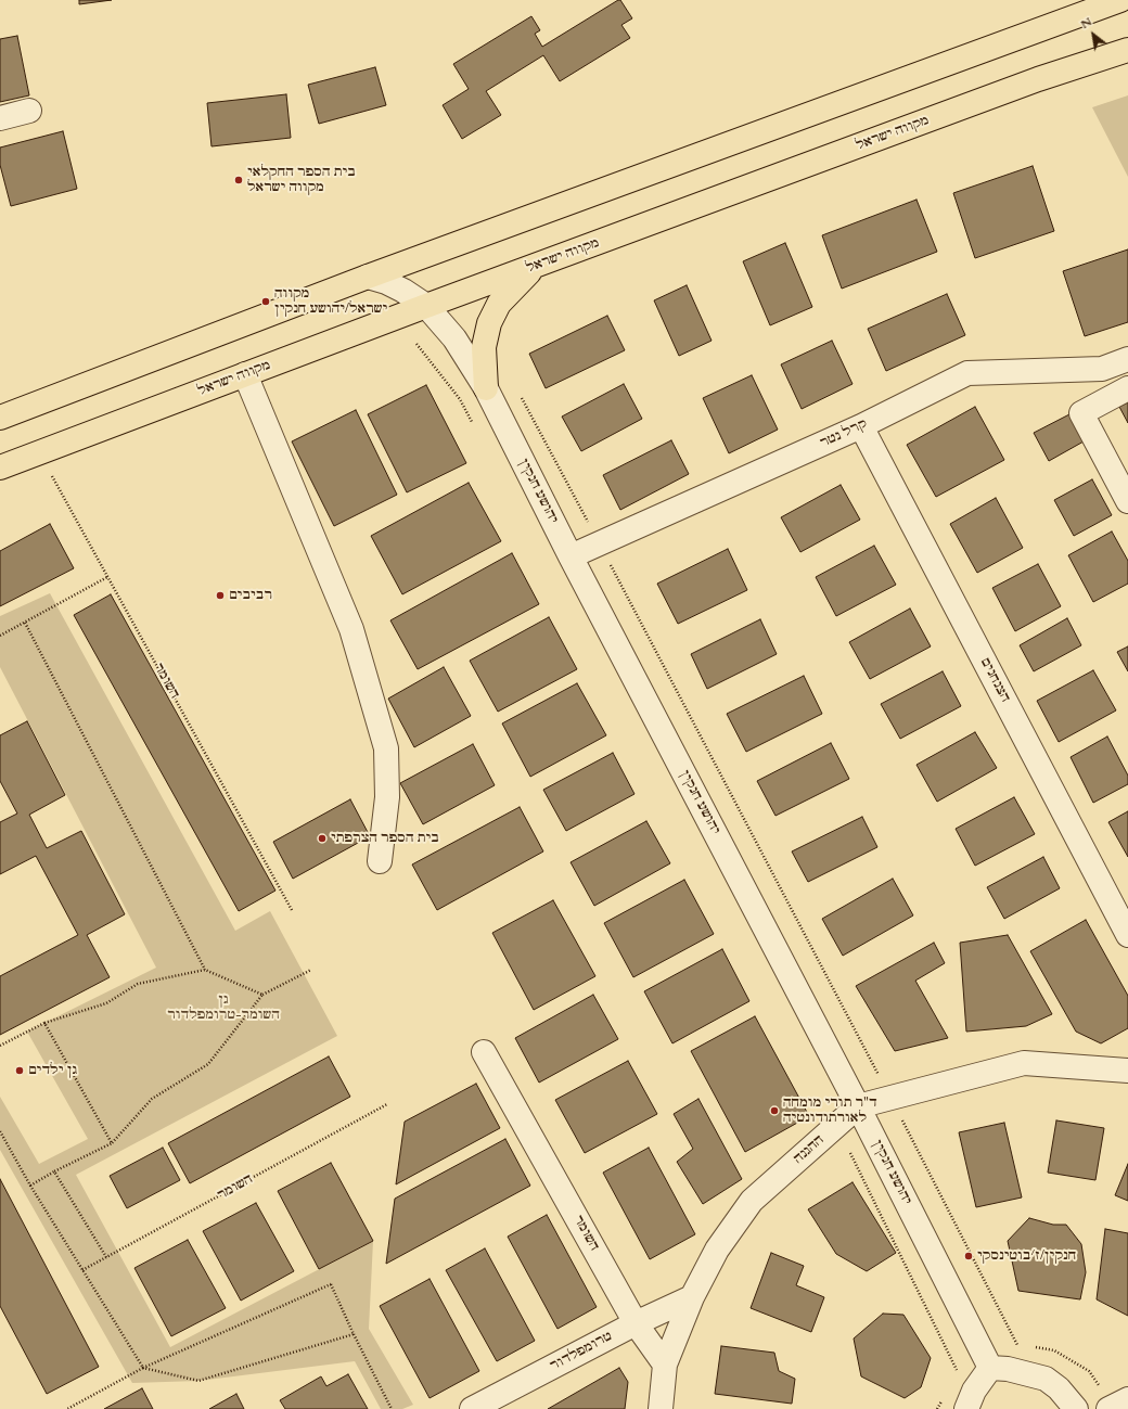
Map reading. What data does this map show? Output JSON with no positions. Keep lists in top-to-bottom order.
{
  "streets": {
    "main road": ["מקווה ישראל"],
    "street": [
      "קרל נטר",
      "יהושע חנקין",
      "הצנחנים",
      "השומר",
      "ההגנה",
      "טרומפלדור"
    ]
  },
  "crossings": [
    ["מקווה ישראל", "יהושע חנקין"],
    ["מקווה ישראל", "השומר"],
    ["קרל נטר", "יהושע חנקין"],
    ["קרל נטר", "הצנחנים"],
    ["יהושע חנקין", "ההגנה"],
    ["השומר", "טרומפלדור"],
    ["ההגנה", "טרומפלדור"]
  ],
  "parks": ["גן השומר-טרומפלדור"],
  "places": [
    "בית הספר החקלאי מקווה ישראל",
    "מקווה ישראל/יהושע חנקין",
    "רביבים",
    "בית הספר הצרפתי",
    "גן ילדים",
    "ד\"ר תורי מומחה לאורתודונטיה",
    "חנקין/ז׳בוטינסקי"
  ],
  "north": "top left"
}
